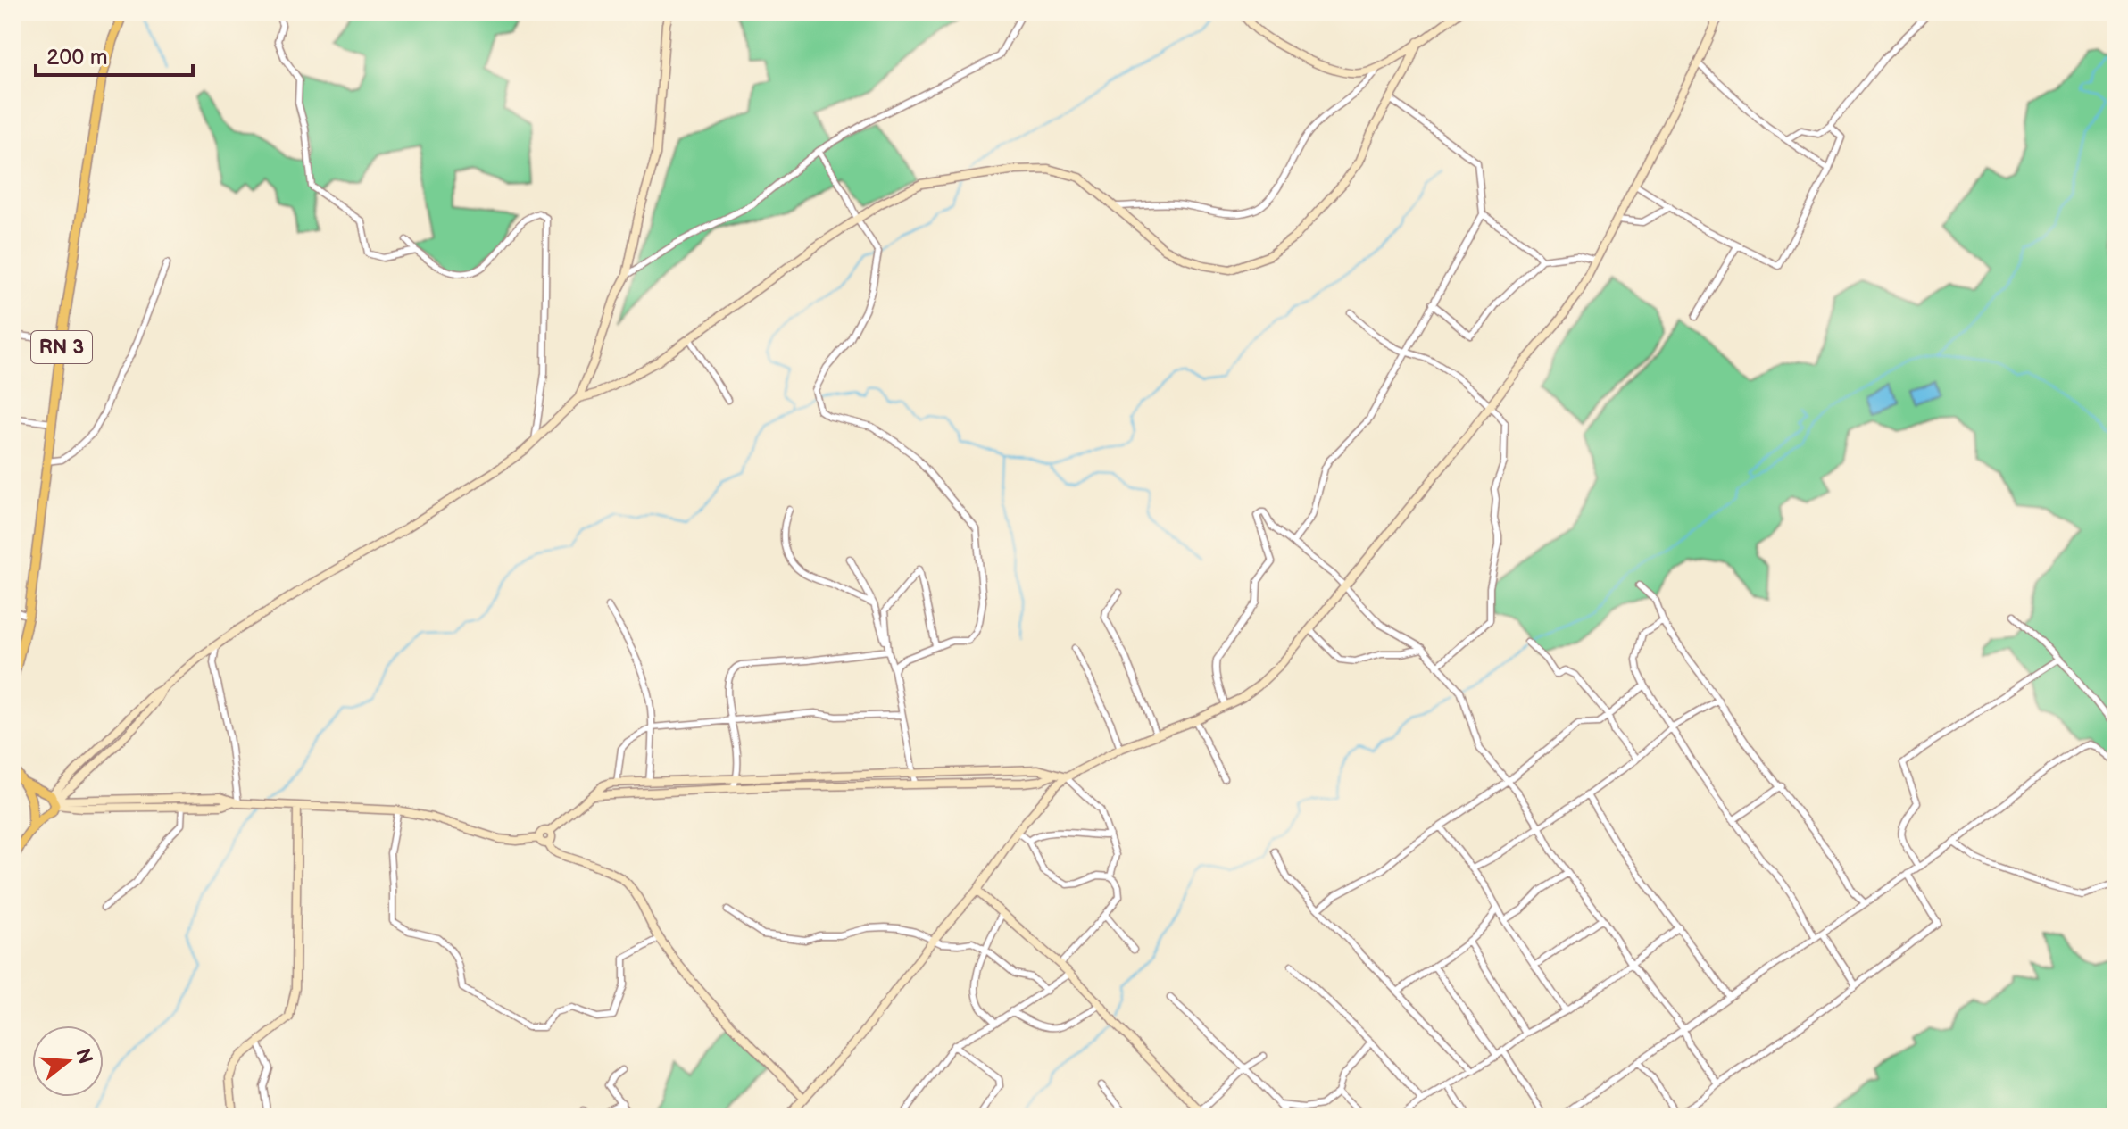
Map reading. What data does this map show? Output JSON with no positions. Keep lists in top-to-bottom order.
{
  "streets": {
    "main road": ["RN 3"]
  },
  "scale_bar": "200 m",
  "north": "right"
}
